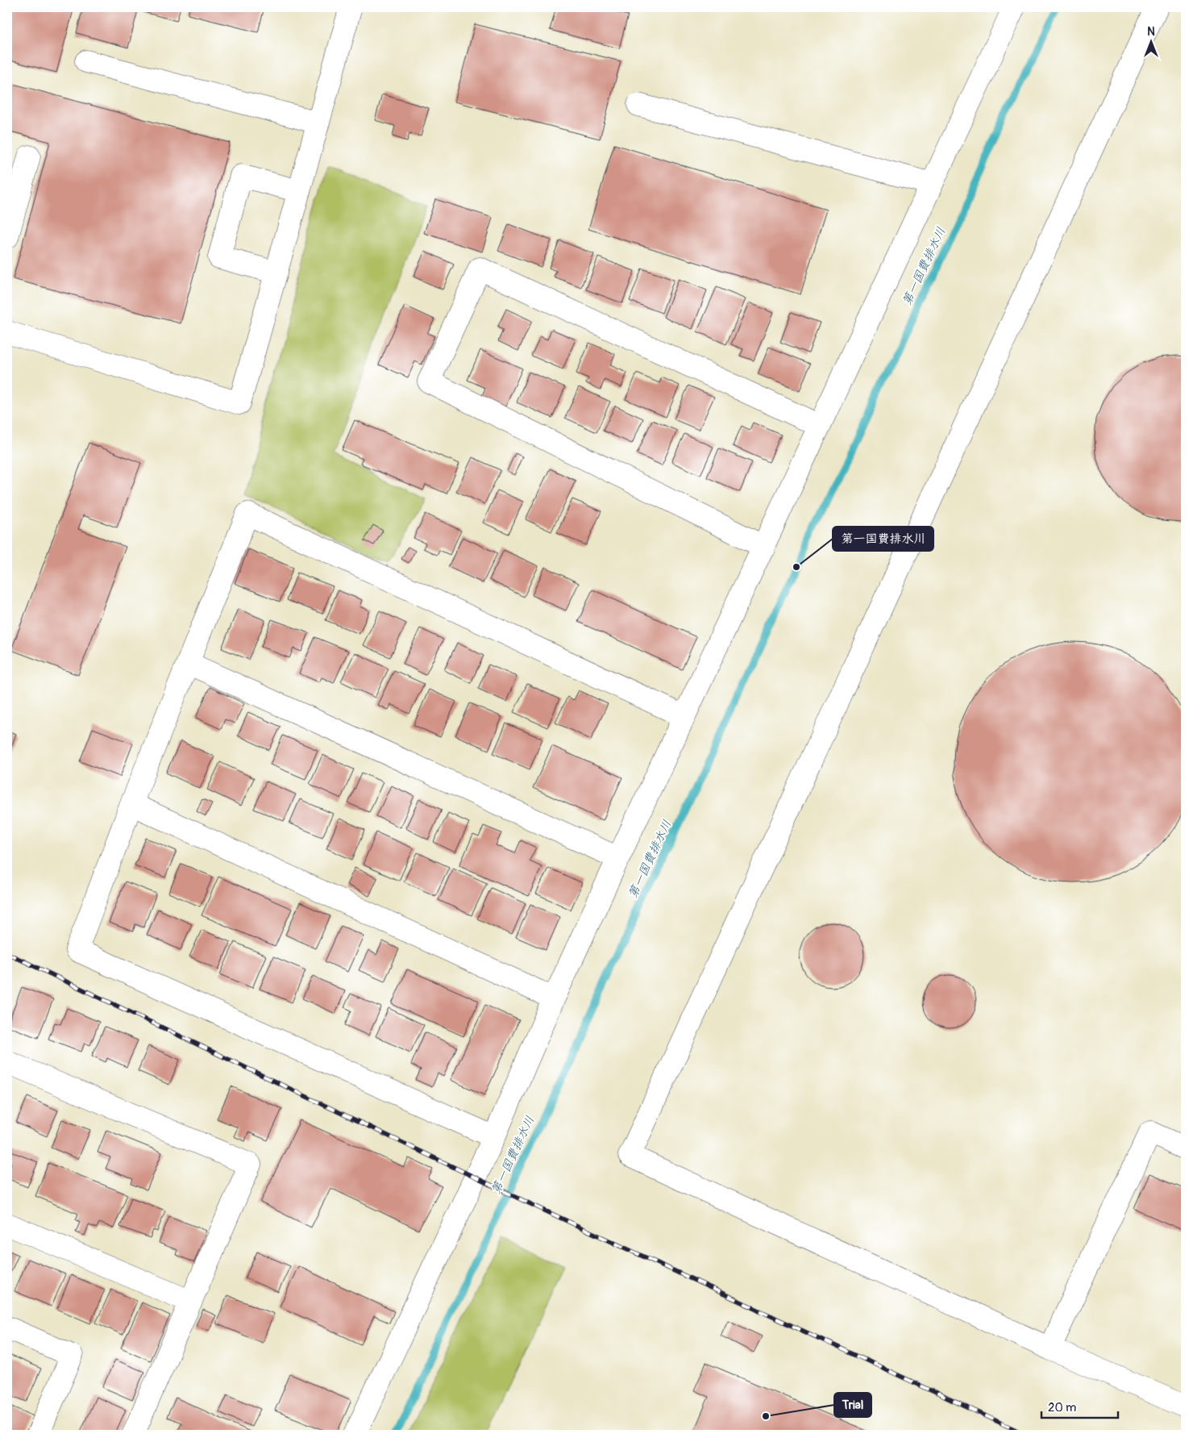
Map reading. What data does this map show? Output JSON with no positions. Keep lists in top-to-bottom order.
{
  "water": ["第一国費排水川"],
  "places": ["第一国費排水川", "Trial"],
  "scale_bar": "20 m",
  "north": "top"
}
